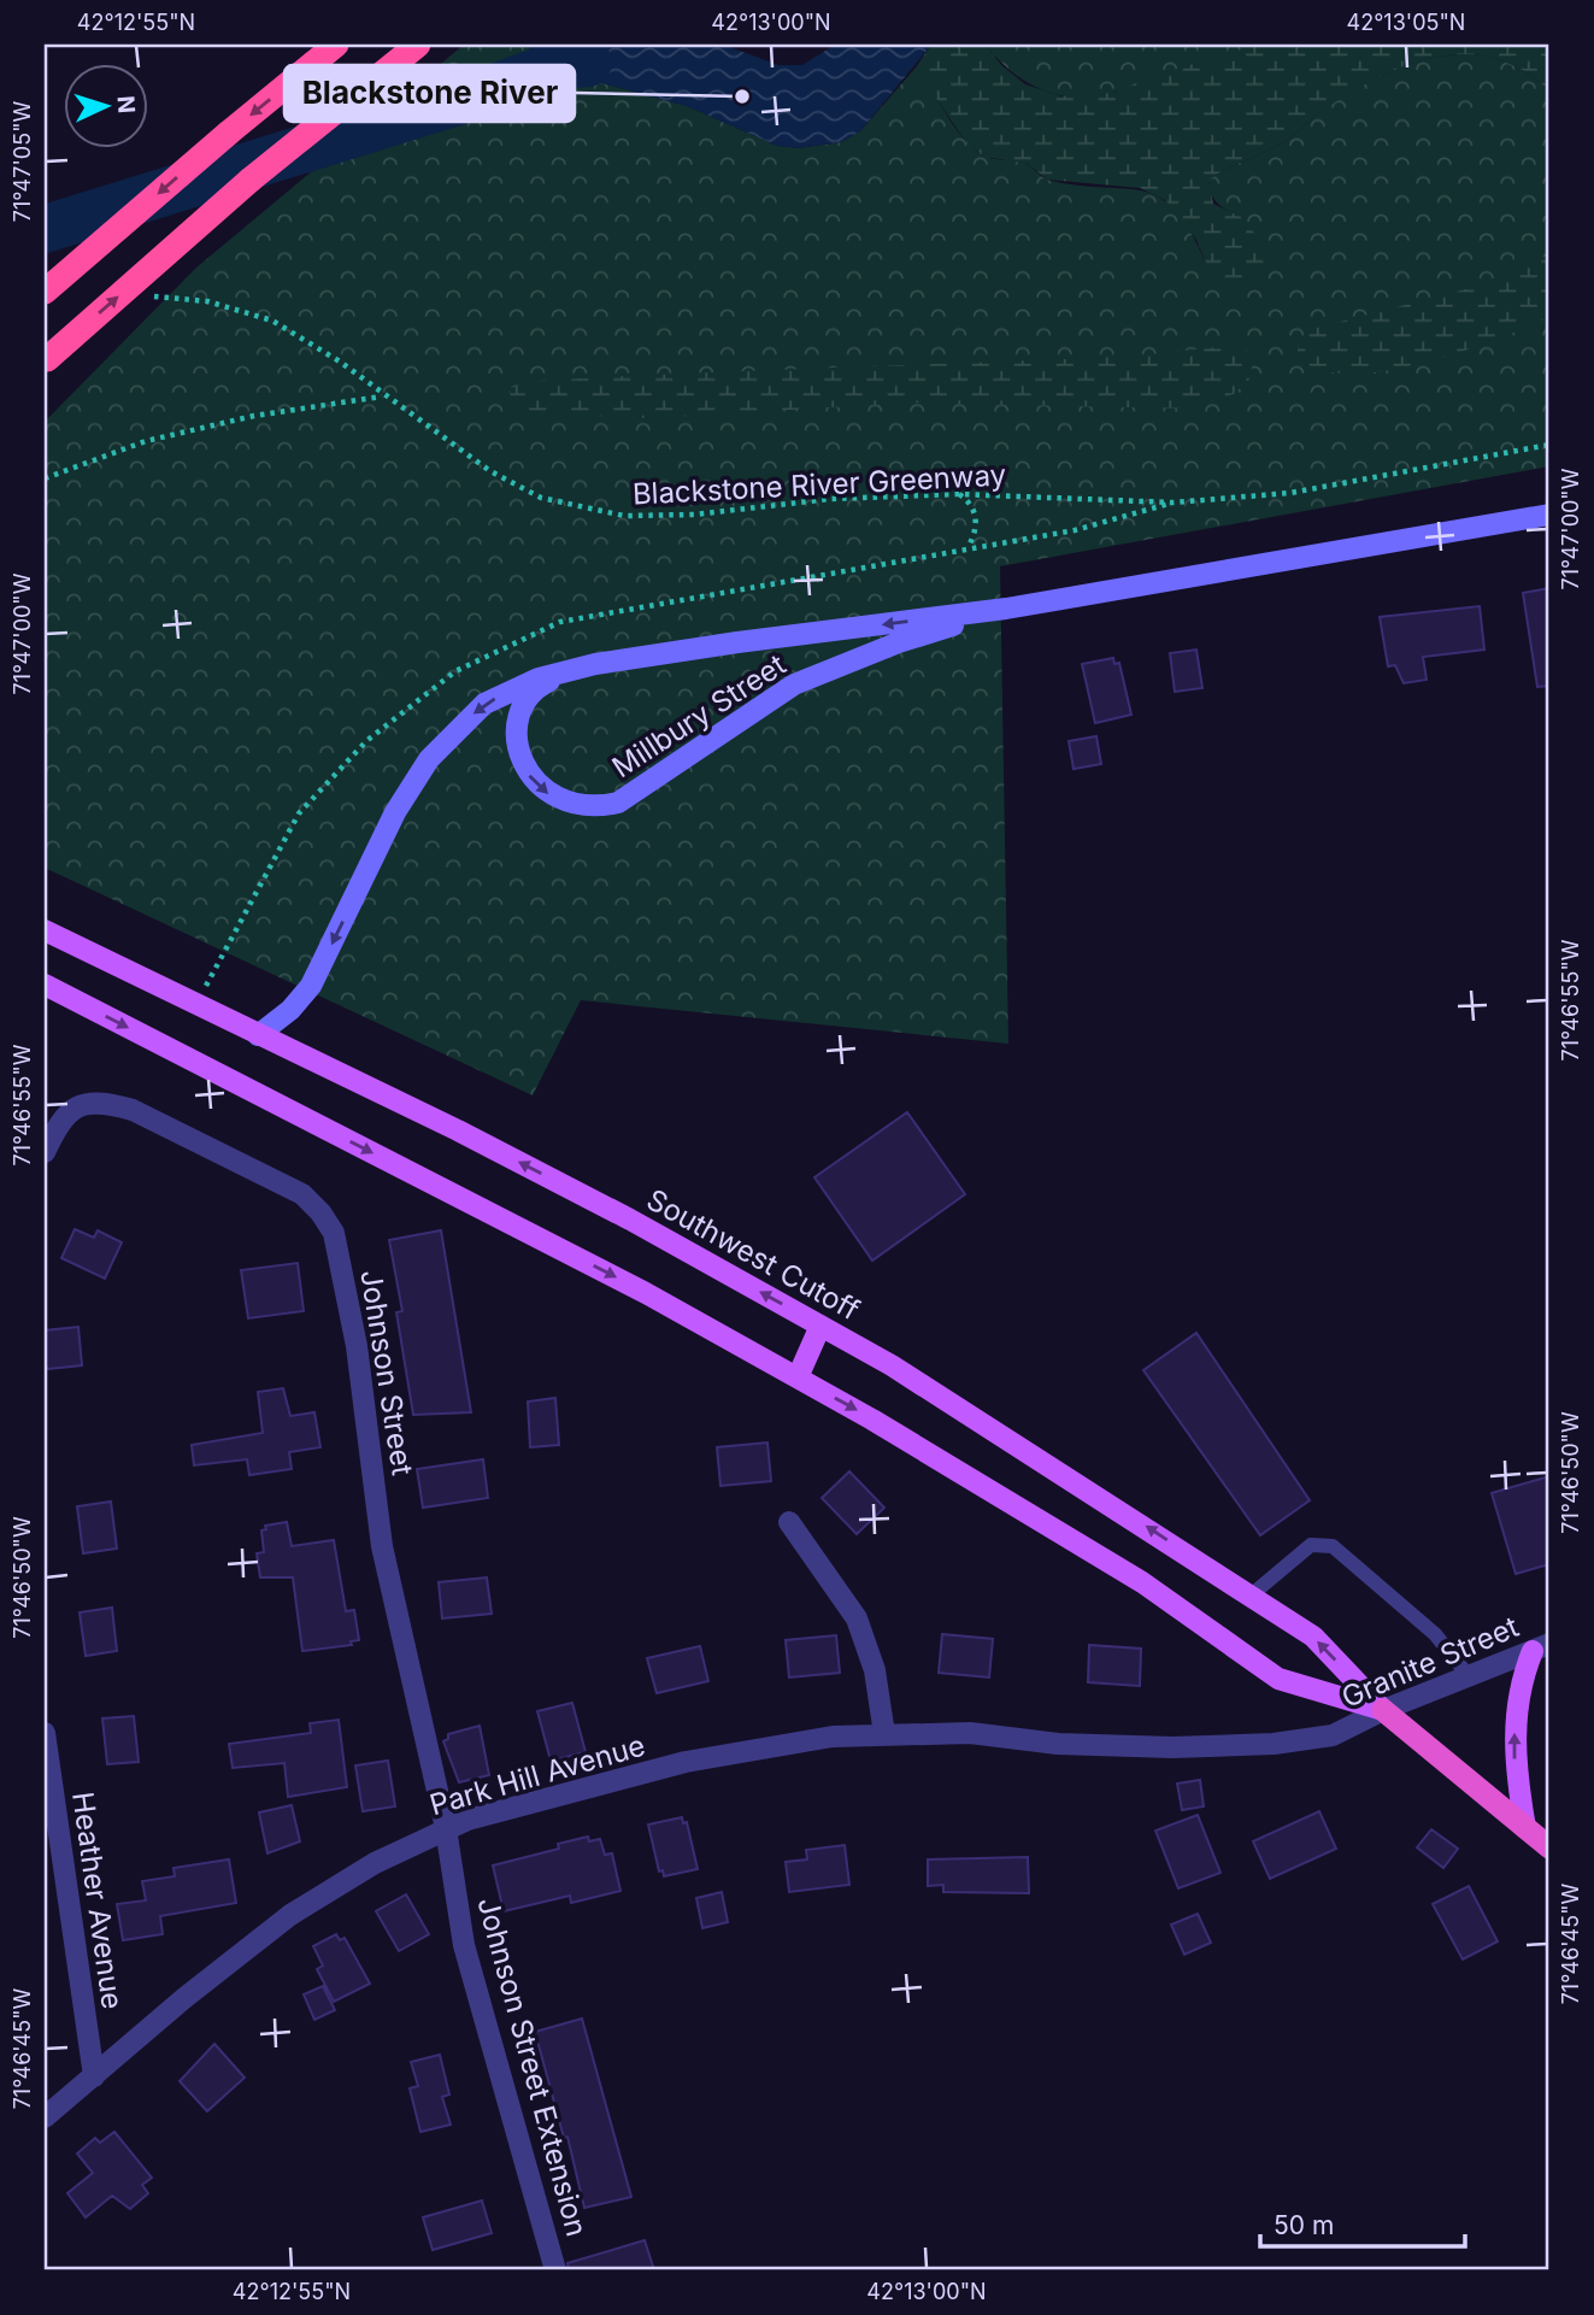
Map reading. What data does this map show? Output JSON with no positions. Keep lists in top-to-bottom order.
{
  "streets": {
    "highway": ["Southwest Cutoff"],
    "main road": ["Millbury Street"],
    "street": [
      "Johnson Street",
      "Granite Street",
      "Park Hill Avenue",
      "Heather Avenue",
      "Johnson Street Extension"
    ],
    "path": ["Blackstone River Greenway"]
  },
  "crossings": [
    ["Millbury Street", "Southwest Cutoff"],
    ["Southwest Cutoff", "Granite Street"],
    ["Johnson Street", "Park Hill Avenue"],
    ["Johnson Street", "Johnson Street Extension"],
    ["Granite Street", "Park Hill Avenue"],
    ["Park Hill Avenue", "Heather Avenue"],
    ["Park Hill Avenue", "Johnson Street Extension"]
  ],
  "places": ["Blackstone River"],
  "scale_bar": "50 m",
  "north": "right",
  "coordinates": [
    "42°12'55\"N",
    "42°13'00\"N",
    "42°13'05\"N",
    "71°47'05\"W",
    "71°47'00\"W",
    "71°46'55\"W",
    "71°46'50\"W",
    "71°46'45\"W"
  ]
}
